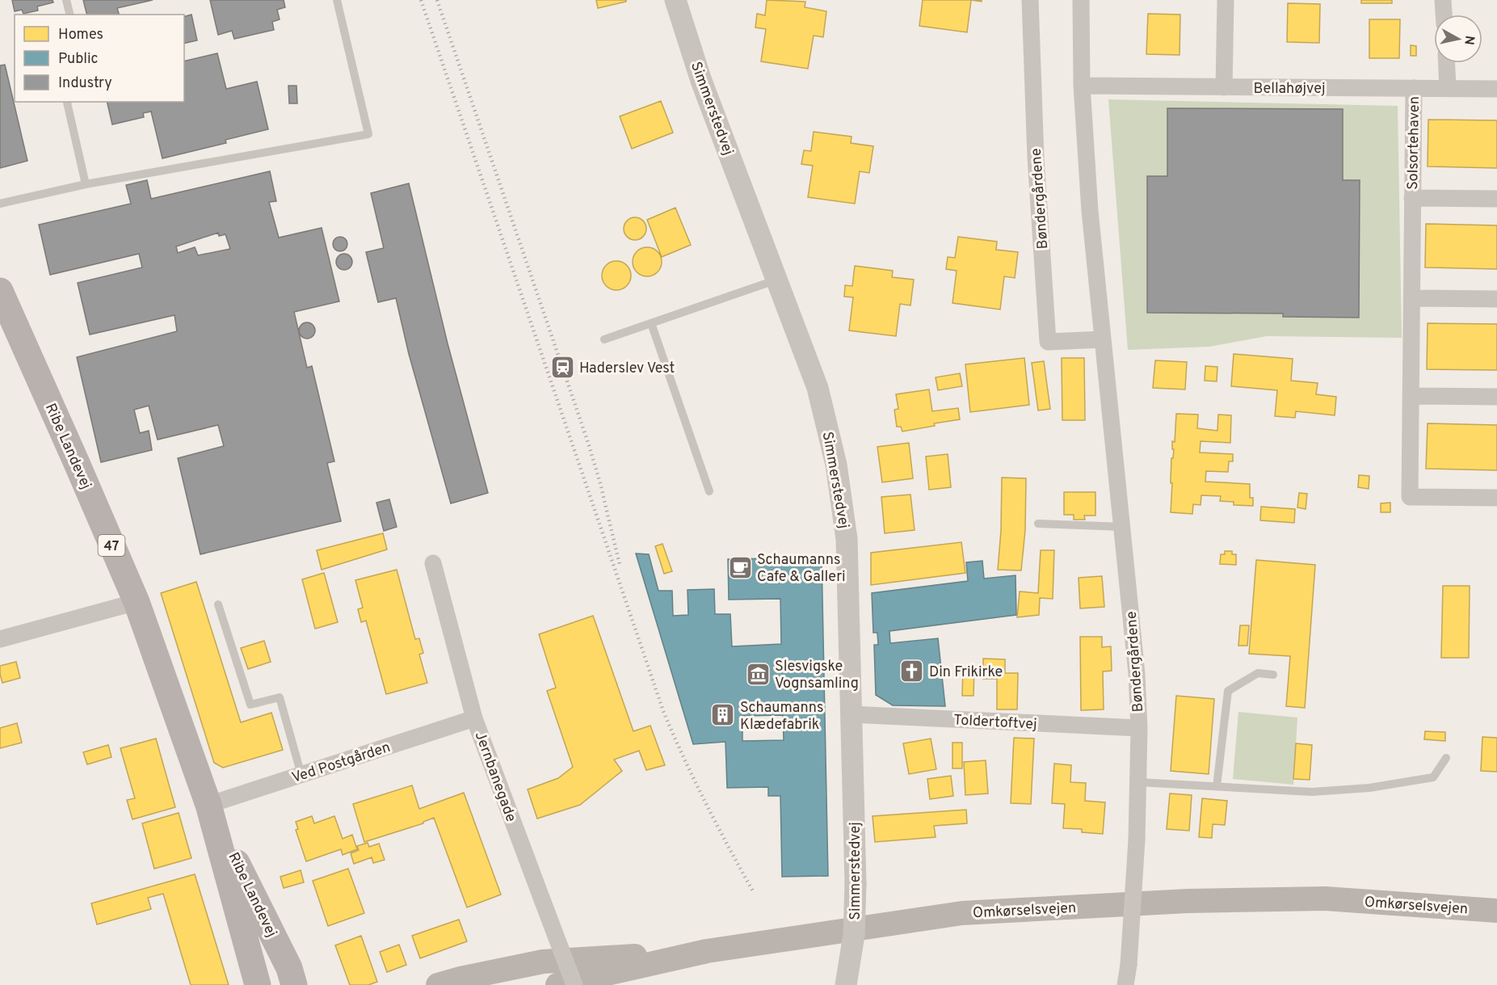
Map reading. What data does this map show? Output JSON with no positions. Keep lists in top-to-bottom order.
{
  "streets": {
    "main road": ["Ribe Landevej", "47", "Omkørselsvejen"],
    "street": [
      "Bellahøjvej",
      "Simmerstedvej",
      "Solsortehaven",
      "Bøndergårdene",
      "Toldertoftvej",
      "Ved Postgården",
      "Jernbanegade"
    ]
  },
  "crossings": [
    ["Bellahøjvej", "Solsortehaven"],
    ["Bellahøjvej", "Bøndergårdene"],
    ["Simmerstedvej", "Toldertoftvej"],
    ["Bøndergårdene", "Toldertoftvej"],
    ["Ribe Landevej", "Ved Postgården"],
    ["Ved Postgården", "Jernbanegade"]
  ],
  "places": {
    "station": ["Haderslev Vest"],
    "cafe": ["Schaumanns Cafe & Galleri"],
    "church": ["Din Frikirke"],
    "museum": ["Slesvigske Vognsamling"],
    "building": ["Schaumanns Klædefabrik"]
  },
  "legend": ["Homes", "Public", "Industry"],
  "north": "right"
}
